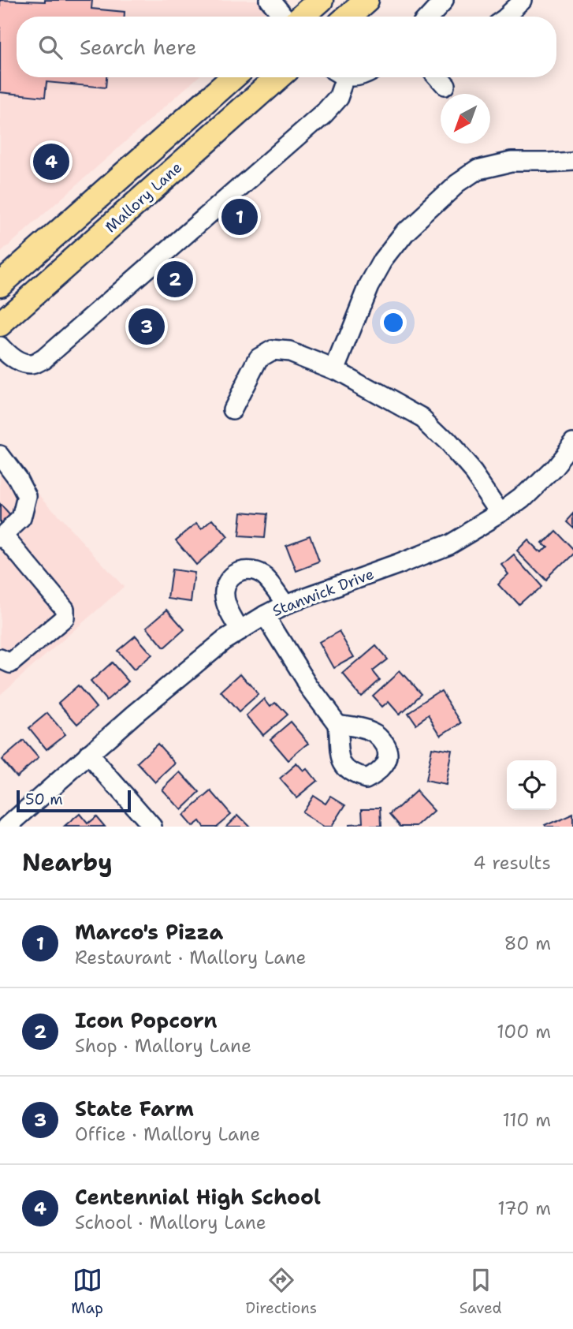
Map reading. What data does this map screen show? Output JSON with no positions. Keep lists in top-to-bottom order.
{
  "streets": {
    "main road": ["Mallory Lane"],
    "street": ["Stanwick Drive"]
  },
  "scale_bar": "50 m",
  "north": "bottom left",
  "page": {
    "search": "Search here",
    "pins": [
      "4",
      "1",
      "2",
      "3"
    ],
    "scale": "50 m",
    "heading": ["Nearby", "4 results"],
    "list": [
      {
        "mark": "1",
        "name": "Marco's Pizza",
        "note": "Restaurant · Mallory Lane",
        "value": "80 m"
      },
      {
        "mark": "2",
        "name": "Icon Popcorn",
        "note": "Shop · Mallory Lane",
        "value": "100 m"
      },
      {
        "mark": "3",
        "name": "State Farm",
        "note": "Office · Mallory Lane",
        "value": "110 m"
      },
      {
        "mark": "4",
        "name": "Centennial High School",
        "note": "School · Mallory Lane",
        "value": "170 m"
      }
    ],
    "nav": ["Map", "Directions", "Saved"]
  }
}
